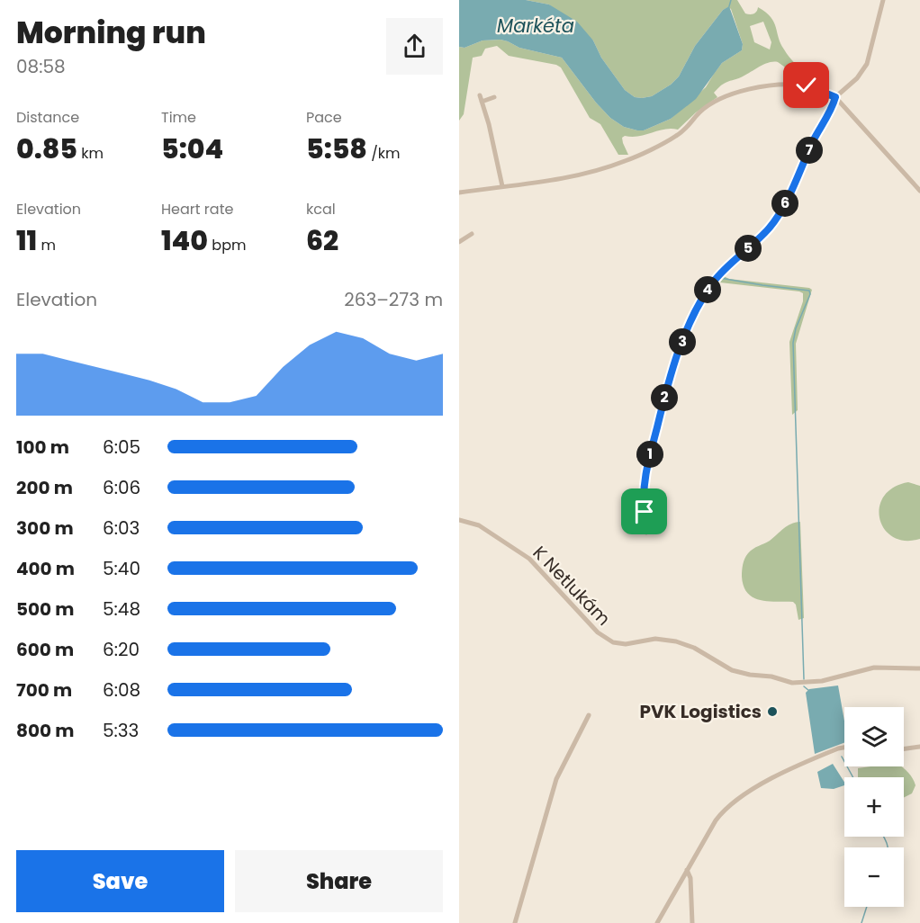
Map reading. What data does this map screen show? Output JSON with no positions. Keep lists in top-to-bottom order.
{
  "streets": {
    "street": ["K Netlukám"]
  },
  "water": ["Markéta"],
  "places": ["PVK Logistics"],
  "page": {
    "heading": ["Morning run", "08:58"],
    "stats": [
      ["Distance", "0.85 km"],
      ["Time", "5:04"],
      ["Pace", "5:58 /km"],
      ["Elevation", "11 m"],
      ["Heart rate", "140 bpm"],
      ["kcal", "62"]
    ],
    "pins": [
      "7",
      "6",
      "5",
      "4",
      "3",
      "2",
      "1"
    ],
    "chart": ["Elevation", "263–273 m"],
    "list": [
      {
        "name": "100 m",
        "note": "6:05"
      },
      {
        "name": "200 m",
        "note": "6:06"
      },
      {
        "name": "300 m",
        "note": "6:03"
      },
      {
        "name": "400 m",
        "note": "5:40"
      },
      {
        "name": "500 m",
        "note": "5:48"
      },
      {
        "name": "600 m",
        "note": "6:20"
      },
      {
        "name": "700 m",
        "note": "6:08"
      },
      {
        "name": "800 m",
        "note": "5:33"
      }
    ],
    "map_buttons": ["+", "−"],
    "buttons": ["Save", "Share"]
  }
}
